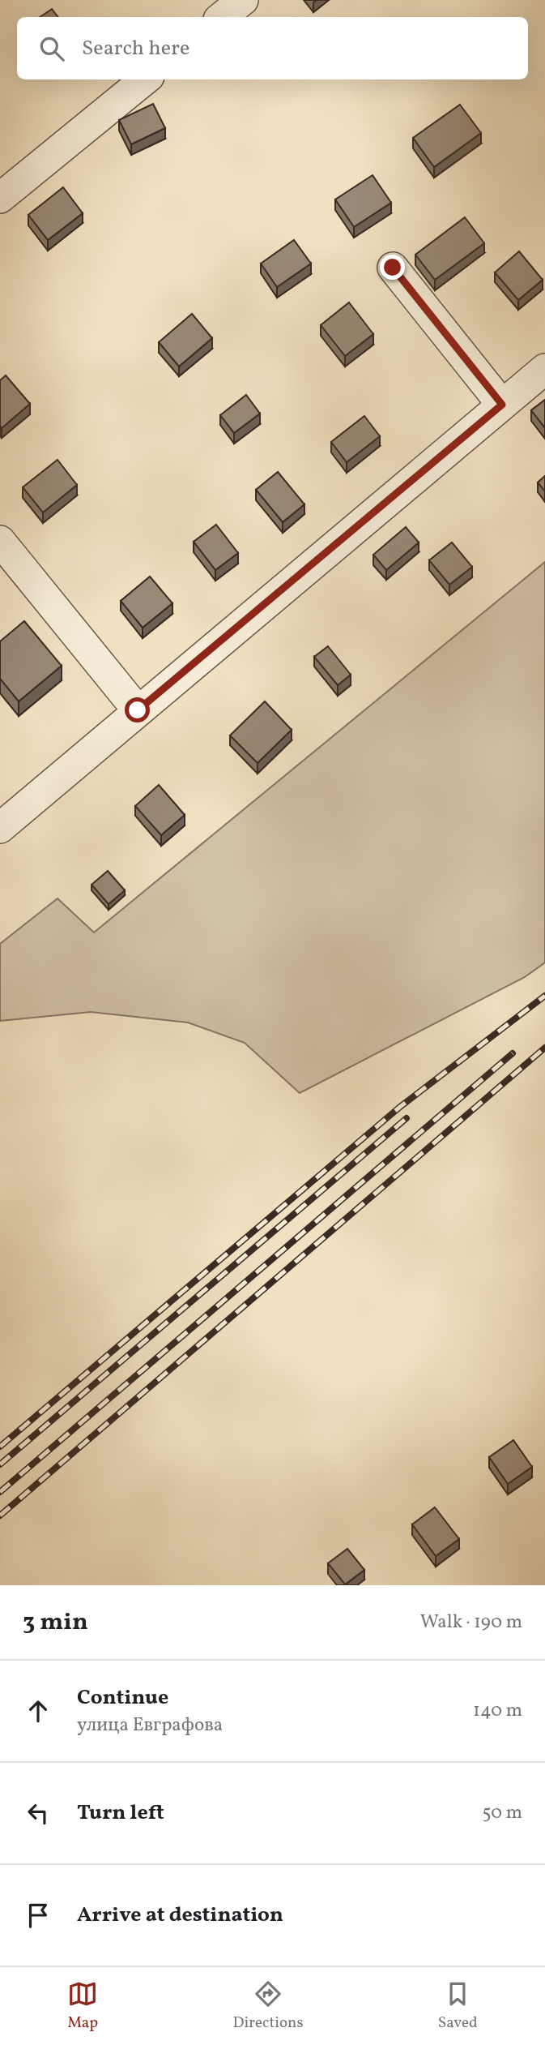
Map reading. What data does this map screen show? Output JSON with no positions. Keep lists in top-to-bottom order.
{
  "page": {
    "search": "Search here",
    "heading": ["3 min", "Walk · 190 m"],
    "list": [
      ["Continue", "улица Евграфова", "140 m"],
      ["Turn left", "50 m"],
      "Arrive at destination"
    ],
    "nav": ["Map", "Directions", "Saved"]
  }
}
